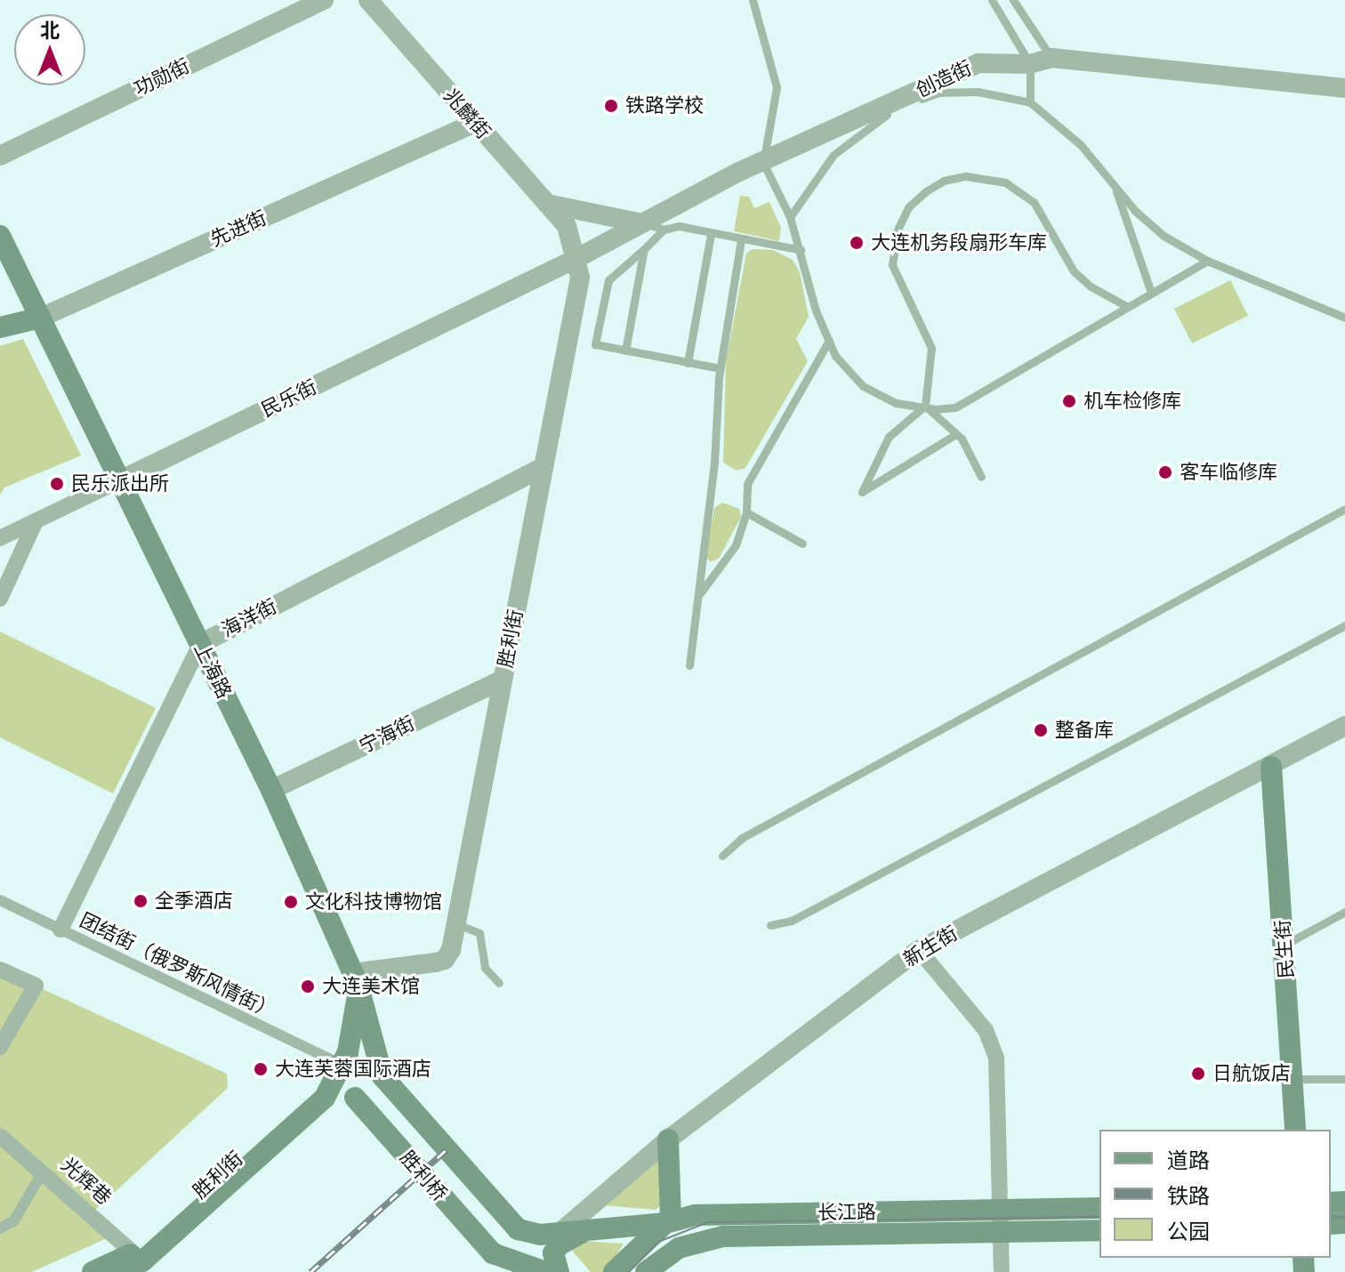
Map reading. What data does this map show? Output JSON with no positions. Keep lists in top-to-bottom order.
{
  "streets": {
    "main road": [
      "先进街",
      "胜利街",
      "上海路",
      "民生街",
      "胜利桥",
      "长江路"
    ],
    "street": [
      "功勋街",
      "创造街",
      "兆麟街",
      "民乐街",
      "海洋街",
      "宁海街",
      "新生街",
      "团结街（俄罗斯风情街）",
      "光辉巷"
    ]
  },
  "crossings": [
    ["创造街", "民乐街"],
    ["创造街", "胜利街"],
    ["兆麟街", "先进街"],
    ["兆麟街", "胜利街"],
    ["先进街", "上海路"],
    ["民乐街", "胜利街"],
    ["民乐街", "上海路"],
    ["海洋街", "胜利街"],
    ["海洋街", "上海路"],
    ["海洋街", "团结街（俄罗斯风情街）"],
    ["胜利街", "上海路"],
    ["胜利街", "宁海街"],
    ["胜利街", "团结街（俄罗斯风情街）"],
    ["胜利街", "胜利桥"],
    ["胜利街", "光辉巷"],
    ["上海路", "宁海街"],
    ["上海路", "胜利桥"],
    ["新生街", "民生街"],
    ["新生街", "胜利桥"]
  ],
  "places": [
    "铁路学校",
    "大连机务段扇形车库",
    "机车检修库",
    "客车临修库",
    "民乐派出所",
    "整备库",
    "全季酒店",
    "文化科技博物馆",
    "大连美术馆",
    "大连芙蓉国际酒店",
    "日航饭店"
  ],
  "legend": ["道路", "铁路", "公园"],
  "north": "top"
}
